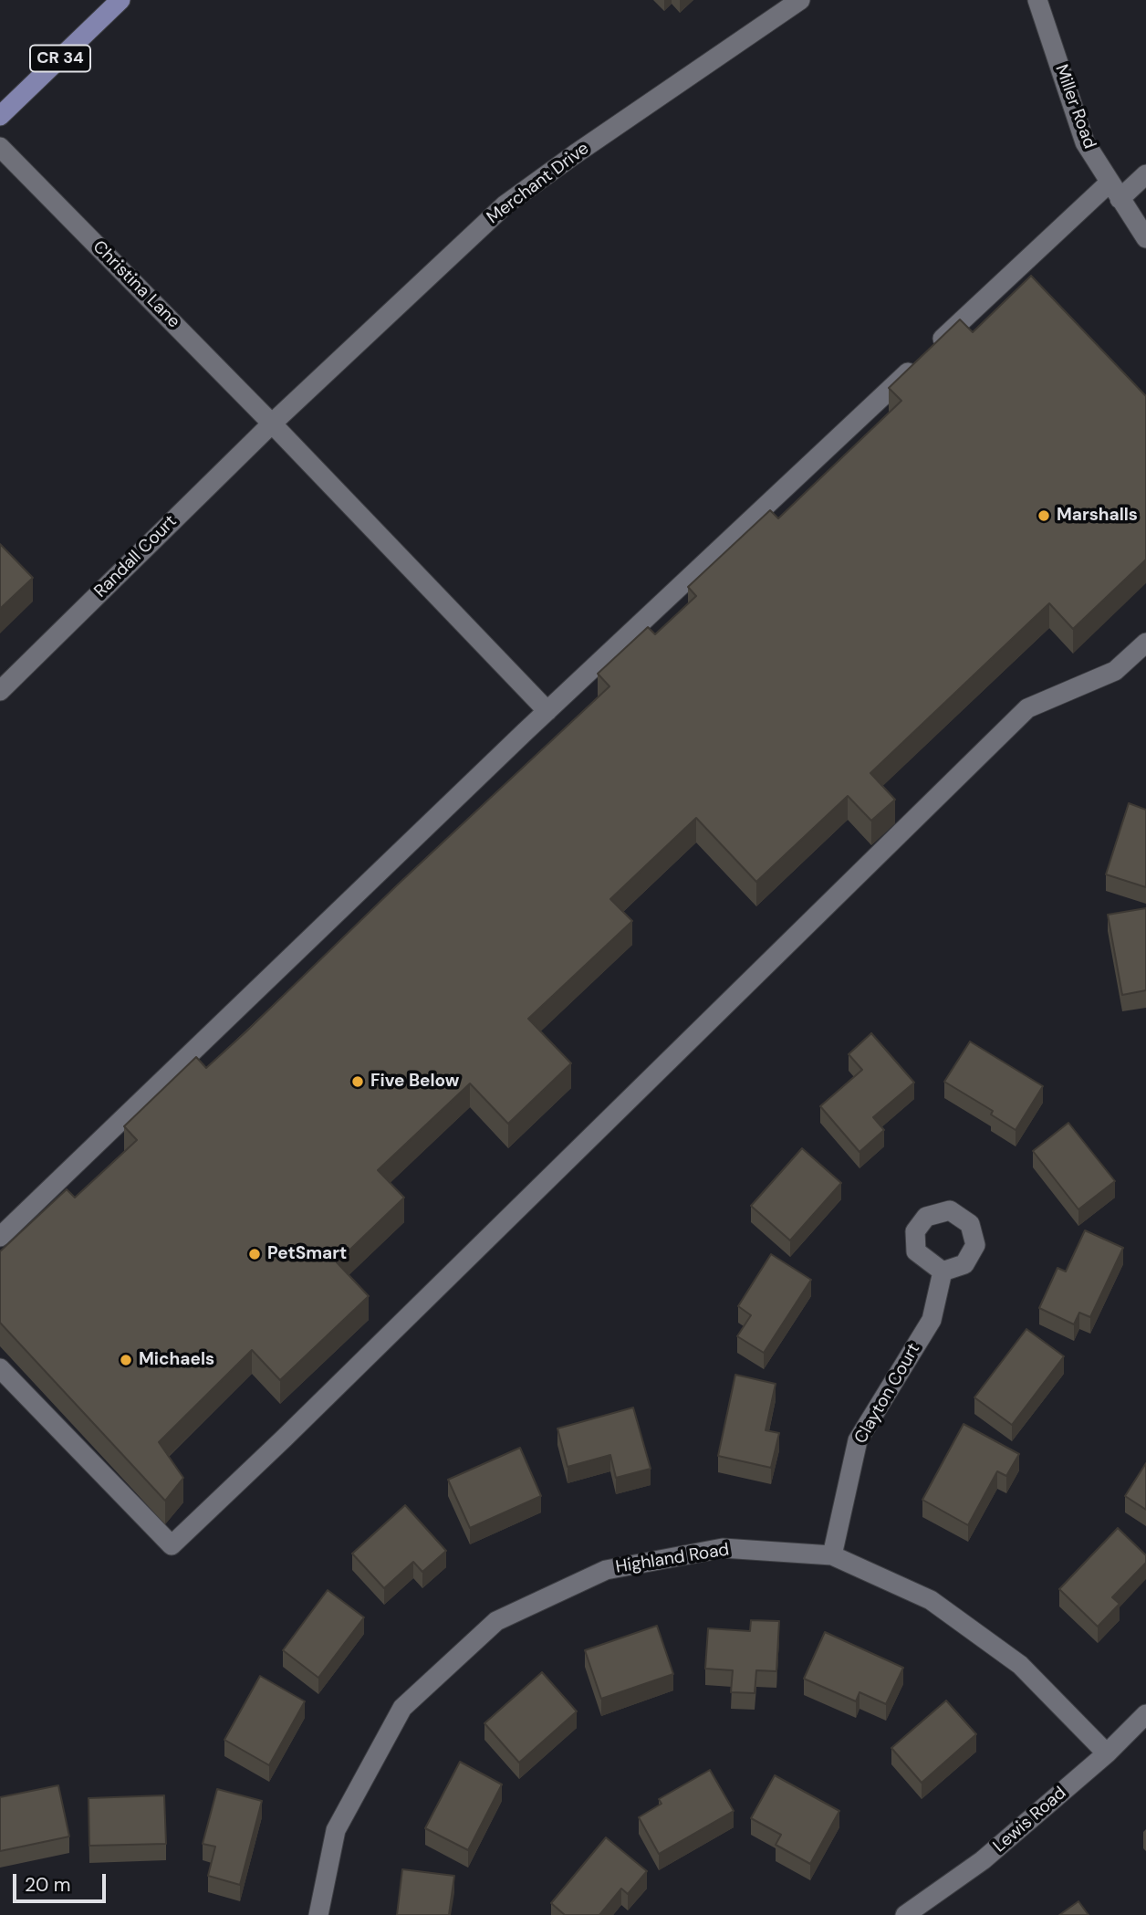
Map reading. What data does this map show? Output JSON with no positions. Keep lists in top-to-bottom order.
{
  "streets": {
    "main road": ["CR 34"],
    "street": [
      "Miller Road",
      "Merchant Drive",
      "Christina Lane",
      "Randall Court",
      "Clayton Court",
      "Highland Road",
      "Lewis Road"
    ]
  },
  "crossings": [
    ["Merchant Drive", "Christina Lane"],
    ["Merchant Drive", "Randall Court"],
    ["Christina Lane", "Randall Court"],
    ["Clayton Court", "Highland Road"],
    ["Highland Road", "Lewis Road"]
  ],
  "places": [
    "Marshalls",
    "Five Below",
    "PetSmart",
    "Michaels"
  ],
  "scale_bar": "20 m"
}
